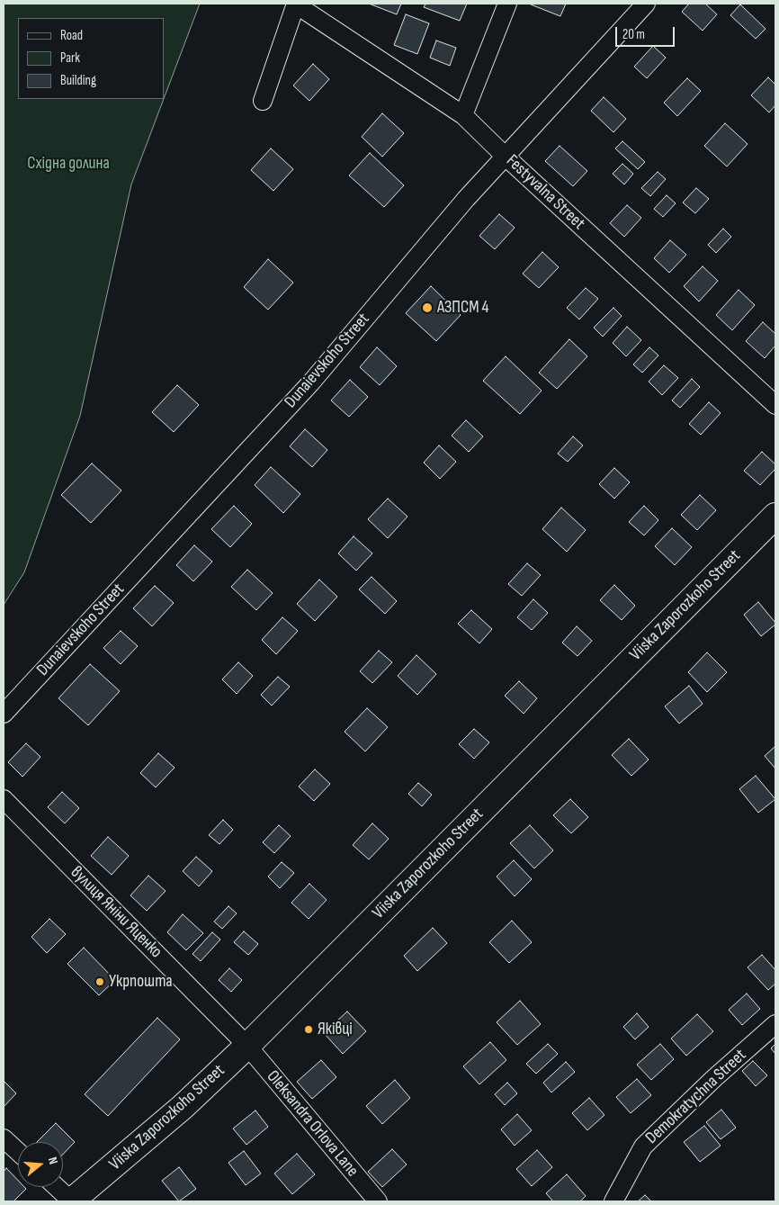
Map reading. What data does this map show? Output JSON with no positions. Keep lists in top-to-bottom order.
{
  "streets": {
    "street": [
      "Festyvalna Street",
      "Dunaievskoho Street",
      "Viiska Zaporozkoho Street",
      "вулиця Яніни Яценко",
      "Demokratychna Street",
      "Oleksandra Orlova Lane"
    ]
  },
  "crossings": [
    ["Festyvalna Street", "Dunaievskoho Street"],
    ["Viiska Zaporozkoho Street", "вулиця Яніни Яценко"],
    ["Viiska Zaporozkoho Street", "Oleksandra Orlova Lane"],
    ["вулиця Яніни Яценко", "Oleksandra Orlova Lane"]
  ],
  "parks": ["Східна долина"],
  "places": ["АЗПСМ 4", "Укрпошта", "Яківці"],
  "legend": ["Road", "Park", "Building"],
  "scale_bar": "20 m",
  "north": "right"
}
